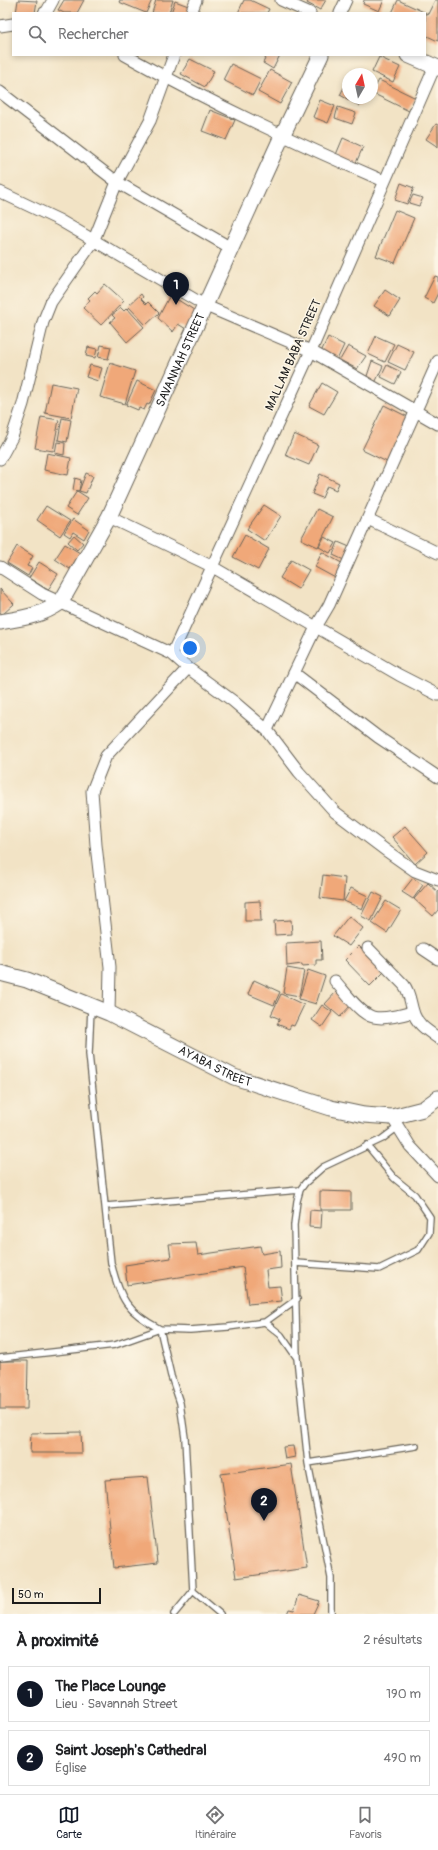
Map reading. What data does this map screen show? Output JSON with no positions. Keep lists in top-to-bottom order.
{
  "streets": {
    "street": ["MALLAM BABA STREET", "SAVANNAH STREET", "AYABA STREET"]
  },
  "scale_bar": "50 m",
  "north": "top",
  "page": {
    "search": "Rechercher",
    "pins": ["1", "2"],
    "scale": "50 m",
    "heading": ["À proximité", "2 résultats"],
    "list": [
      {
        "mark": "1",
        "name": "The Place Lounge",
        "note": "Lieu · Savannah Street",
        "value": "190 m"
      },
      {
        "mark": "2",
        "name": "Saint Joseph's Cathedral",
        "note": "Église",
        "value": "490 m"
      }
    ],
    "nav": ["Carte", "Itinéraire", "Favoris"]
  }
}
